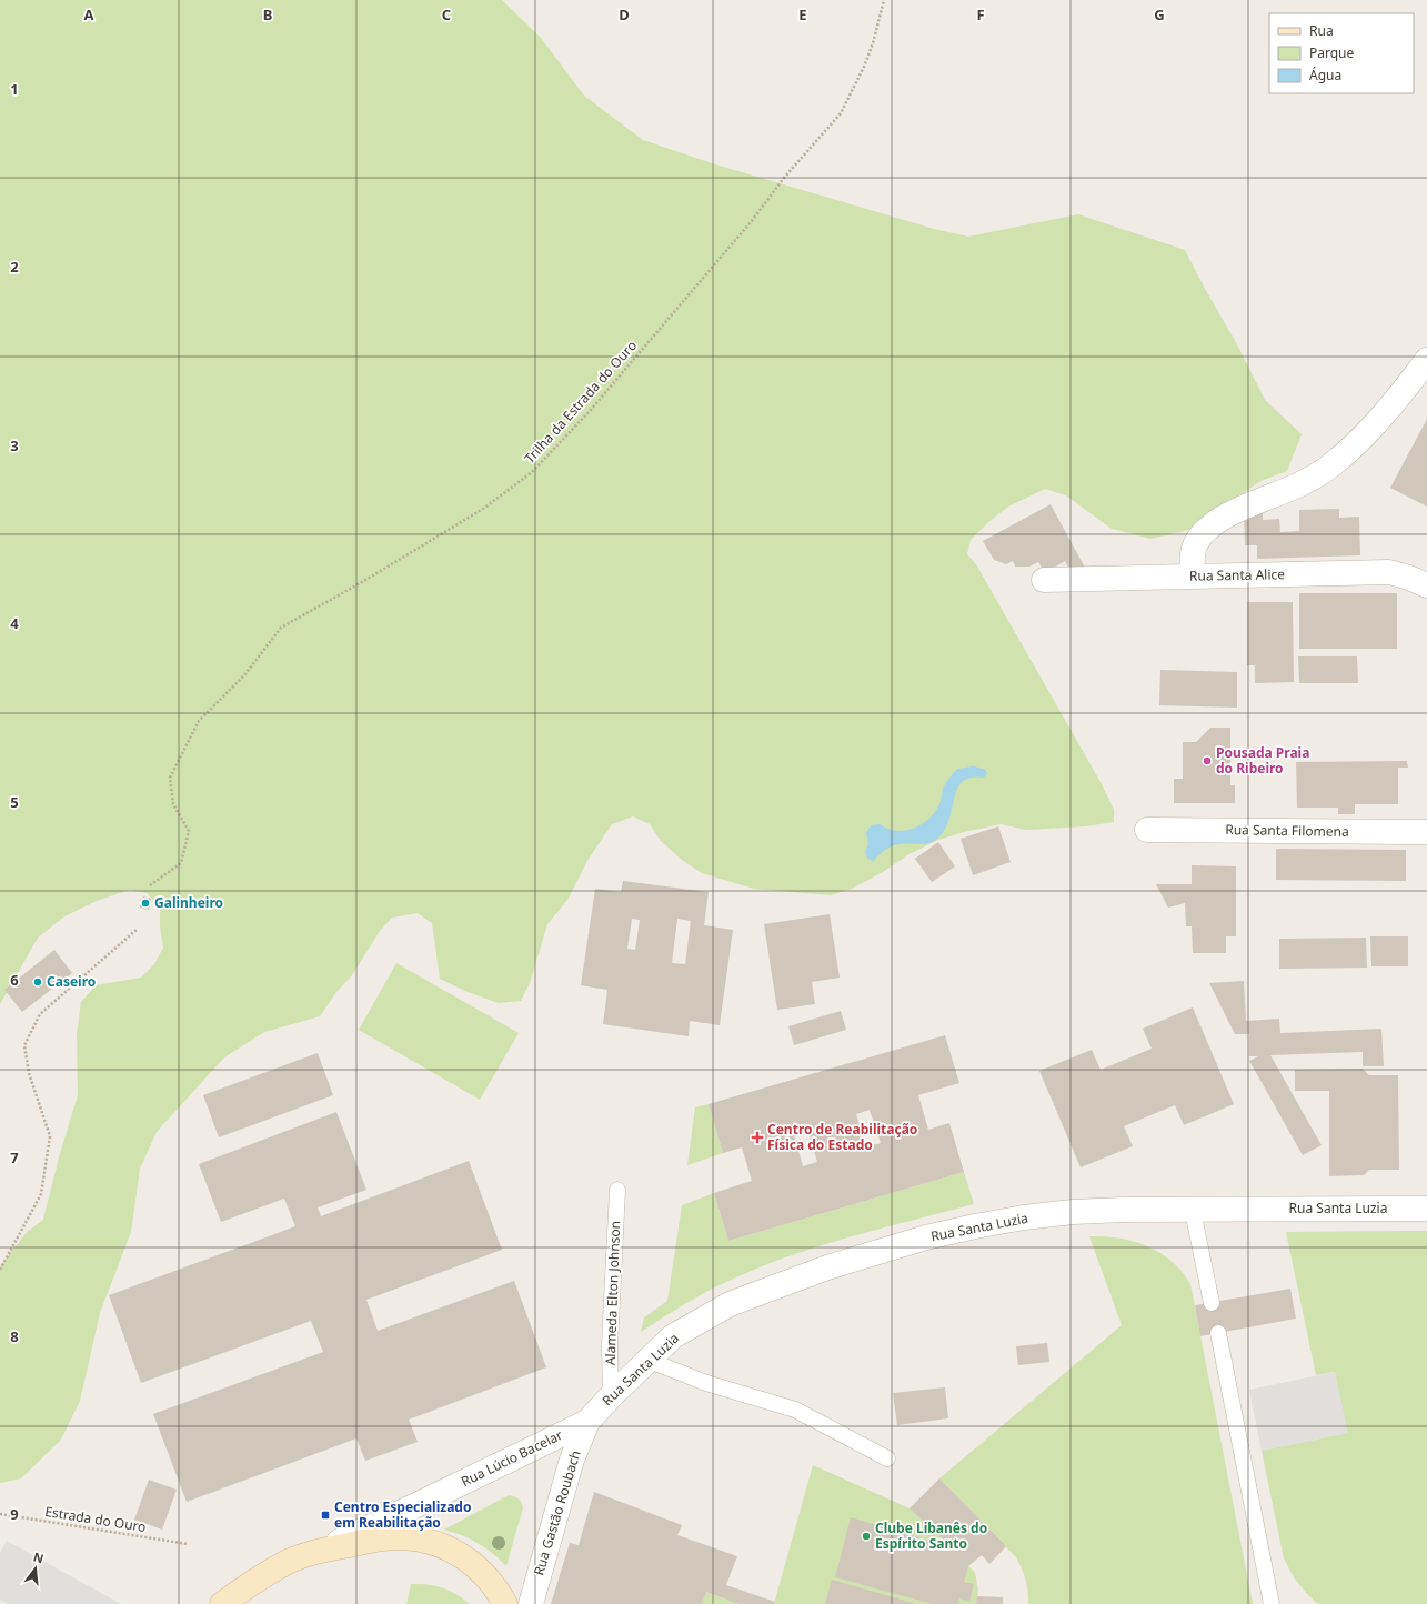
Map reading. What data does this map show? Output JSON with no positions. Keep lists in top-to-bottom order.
{
  "streets": {
    "street": [
      "Rua Santa Alice",
      "Rua Santa Filomena",
      "Rua Santa Luzia",
      "Rua Lúcio Bacelar",
      "Rua Gastão Roubach"
    ],
    "lane": ["Alameda Elton Johnson"],
    "path": ["Trilha da Estrada do Ouro", "Estrada do Ouro"]
  },
  "crossings": [
    ["Rua Santa Luzia", "Alameda Elton Johnson"],
    ["Rua Santa Luzia", "Rua Lúcio Bacelar"],
    ["Rua Santa Luzia", "Rua Gastão Roubach"],
    ["Rua Lúcio Bacelar", "Rua Gastão Roubach"]
  ],
  "places": {
    "other": [
      "Pousada Praia do Ribeiro",
      "Galinheiro",
      "Caseiro",
      "Clube Libanês do Espírito Santo"
    ],
    "health": ["Centro de Reabilitação Física do Estado"],
    "transit": ["Centro Especializado em Reabilitação"]
  },
  "legend": ["Rua", "Parque", "Água"],
  "north": "top",
  "grid": {
    "columns": [
      "A",
      "B",
      "C",
      "D",
      "E",
      "F",
      "G"
    ],
    "rows": [
      "1",
      "2",
      "3",
      "4",
      "5",
      "6",
      "7",
      "8",
      "9"
    ]
  }
}
